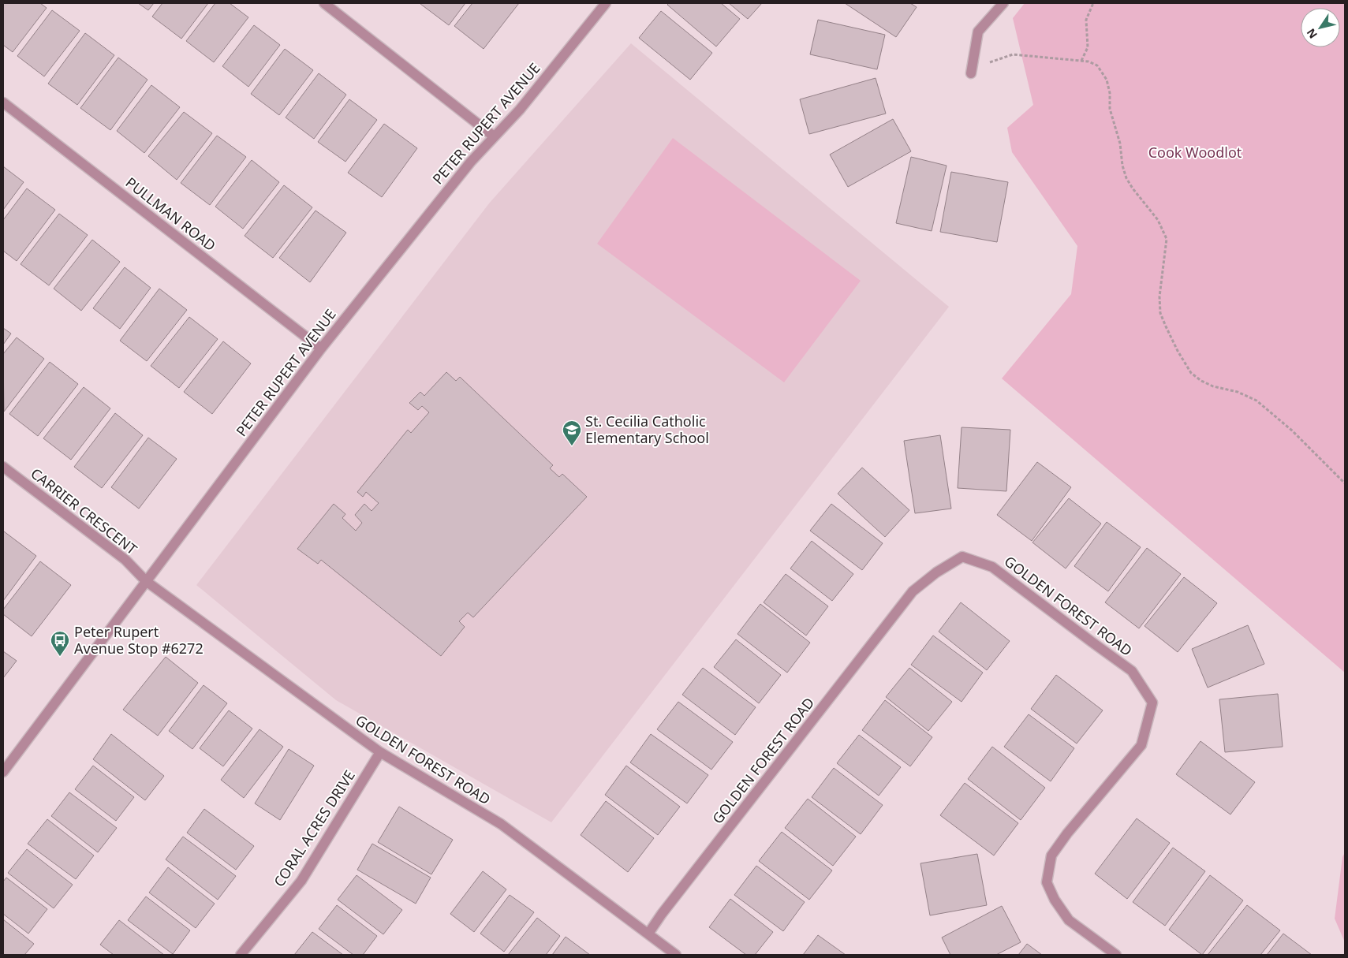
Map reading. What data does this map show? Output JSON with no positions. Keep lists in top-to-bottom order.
{
  "streets": {
    "street": [
      "PETER RUPERT AVENUE",
      "PULLMAN ROAD",
      "CARRIER CRESCENT",
      "GOLDEN FOREST ROAD",
      "CORAL ACRES DRIVE"
    ]
  },
  "crossings": [
    ["PETER RUPERT AVENUE", "PULLMAN ROAD"],
    ["PETER RUPERT AVENUE", "CARRIER CRESCENT"],
    ["PETER RUPERT AVENUE", "GOLDEN FOREST ROAD"],
    ["CARRIER CRESCENT", "GOLDEN FOREST ROAD"],
    ["GOLDEN FOREST ROAD", "CORAL ACRES DRIVE"]
  ],
  "parks": ["Cook Woodlot"],
  "places": {
    "school or university": ["St. Cecilia Catholic Elementary School"],
    "bus stop": ["Peter Rupert Avenue Stop #6272"]
  },
  "north": "bottom left"
}
